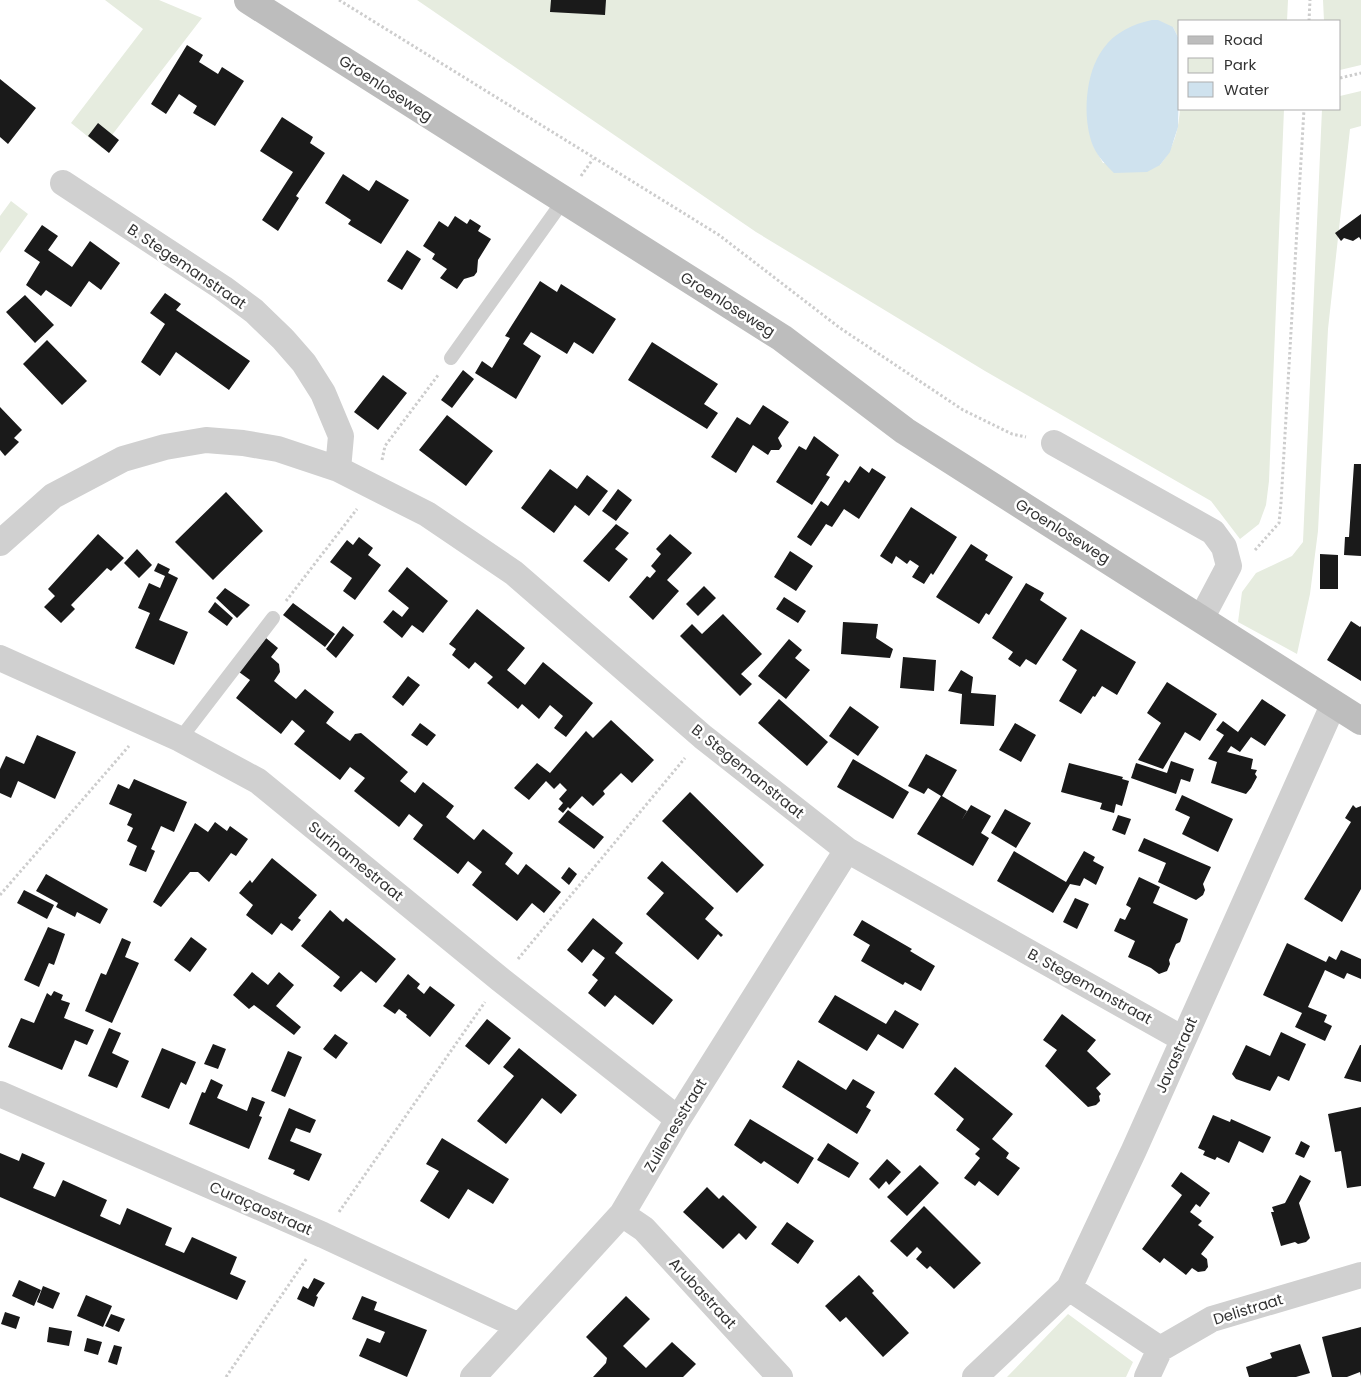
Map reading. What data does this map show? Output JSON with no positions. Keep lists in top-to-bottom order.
{
  "streets": {
    "main road": ["Groenloseweg"],
    "street": [
      "B. Stegemanstraat",
      "Surinamestraat",
      "Javastraat",
      "Zuilenesstraat",
      "Curaçaostraat",
      "Arubastraat",
      "Delistraat"
    ]
  },
  "crossings": [
    ["Groenloseweg", "Javastraat"],
    ["B. Stegemanstraat", "Javastraat"],
    ["B. Stegemanstraat", "Zuilenesstraat"],
    ["Surinamestraat", "Zuilenesstraat"],
    ["Zuilenesstraat", "Curaçaostraat"],
    ["Zuilenesstraat", "Arubastraat"]
  ],
  "legend": ["Road", "Park", "Water"]
}
